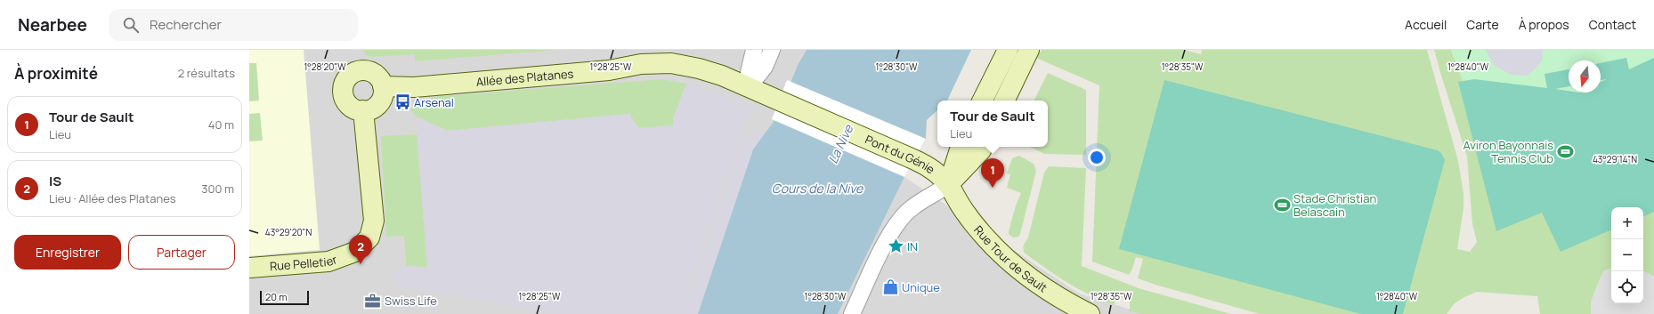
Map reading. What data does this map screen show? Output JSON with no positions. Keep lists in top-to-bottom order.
{
  "streets": {
    "street": [
      "Allée des Platanes",
      "Pont du Génie",
      "Rue Tour de Sault",
      "Rue Pelletier"
    ]
  },
  "crossings": [
    ["Allée des Platanes", "Pont du Génie"],
    ["Allée des Platanes", "Rue Pelletier"],
    ["Pont du Génie", "Rue Tour de Sault"]
  ],
  "water": ["La Nive", "Cours de la Nive"],
  "places": {
    "bus stop": ["Arsenal"],
    "sports": ["Aviron Bayonnais Tennis Club", "Stade Christian Belascain"],
    "place": ["IN"],
    "shop": ["Unique"],
    "office": ["Swiss Life"]
  },
  "scale_bar": "20 m",
  "north": "bottom",
  "page": {
    "header": "Nearbee",
    "search": "Rechercher",
    "nav": [
      "Accueil",
      "Carte",
      "À propos",
      "Contact"
    ],
    "heading": ["À proximité", "2 résultats"],
    "list": [
      {
        "mark": "1",
        "name": "Tour de Sault",
        "note": "Lieu",
        "value": "40 m"
      },
      {
        "mark": "2",
        "name": "IS",
        "note": "Lieu · Allée des Platanes",
        "value": "300 m"
      }
    ],
    "popup": ["Tour de Sault", "Lieu"],
    "pins": ["1", "2"],
    "map_buttons": ["+", "−"],
    "buttons": ["Enregistrer", "Partager"],
    "scale": "20 m"
  },
  "coordinates": [
    "1°28'20\"W",
    "1°28'25\"W",
    "1°28'30\"W",
    "1°28'35\"W",
    "1°28'40\"W",
    "43°29'14\"N",
    "43°29'20\"N"
  ]
}
